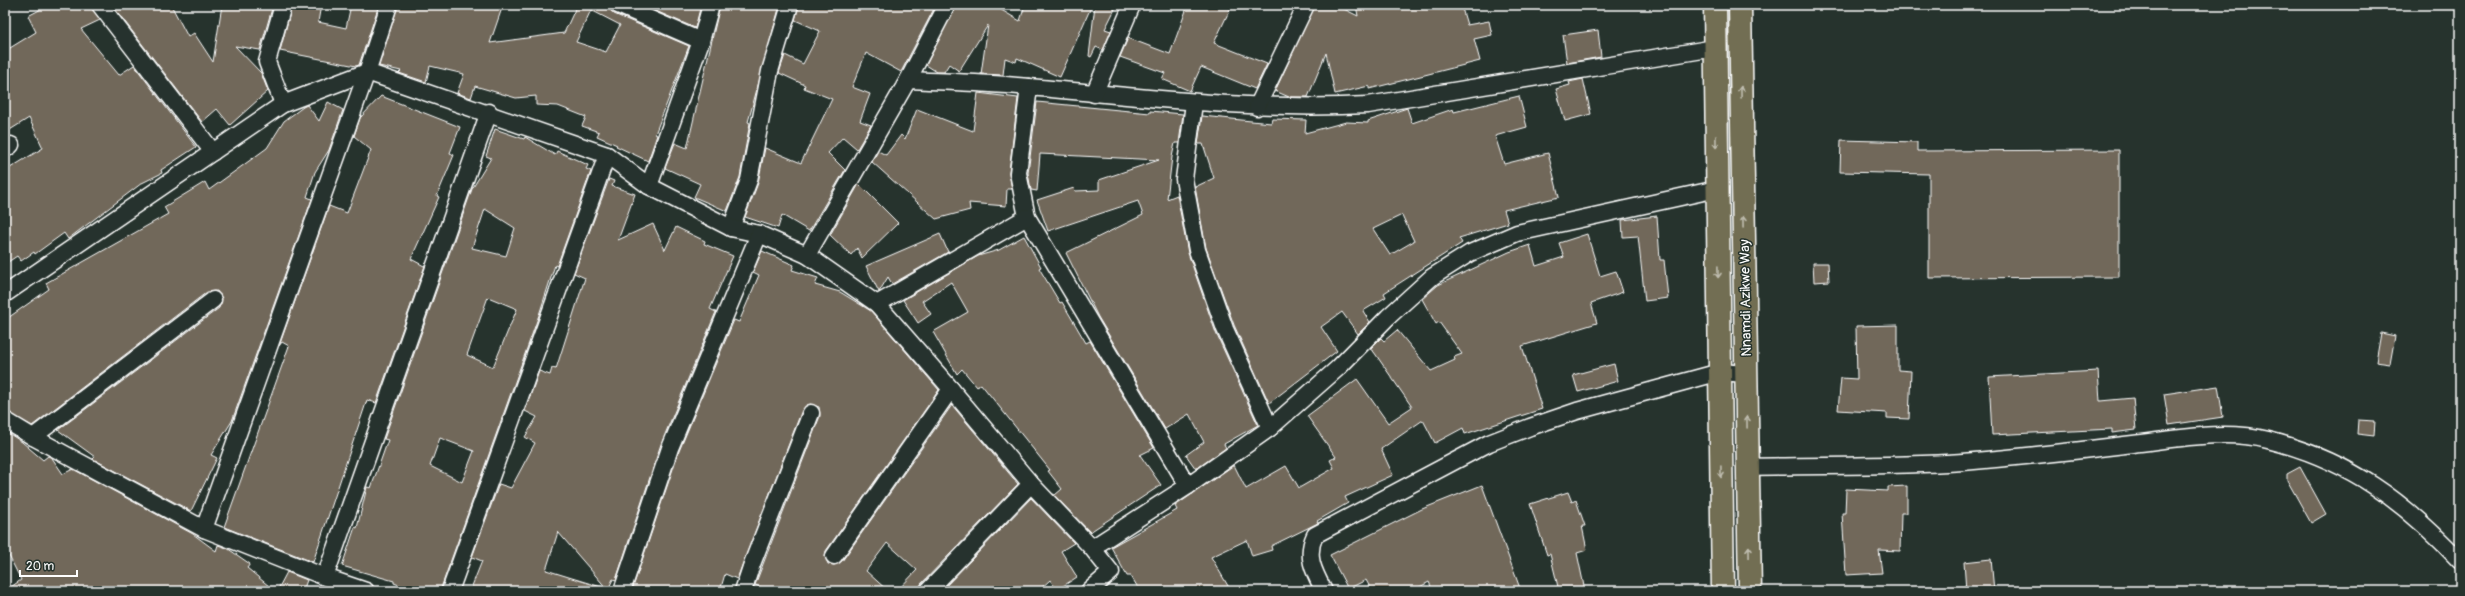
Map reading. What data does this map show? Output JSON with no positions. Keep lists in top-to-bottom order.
{
  "streets": {
    "highway": ["Nnamdi Azikwe Way"]
  },
  "scale_bar": "20 m"
}
